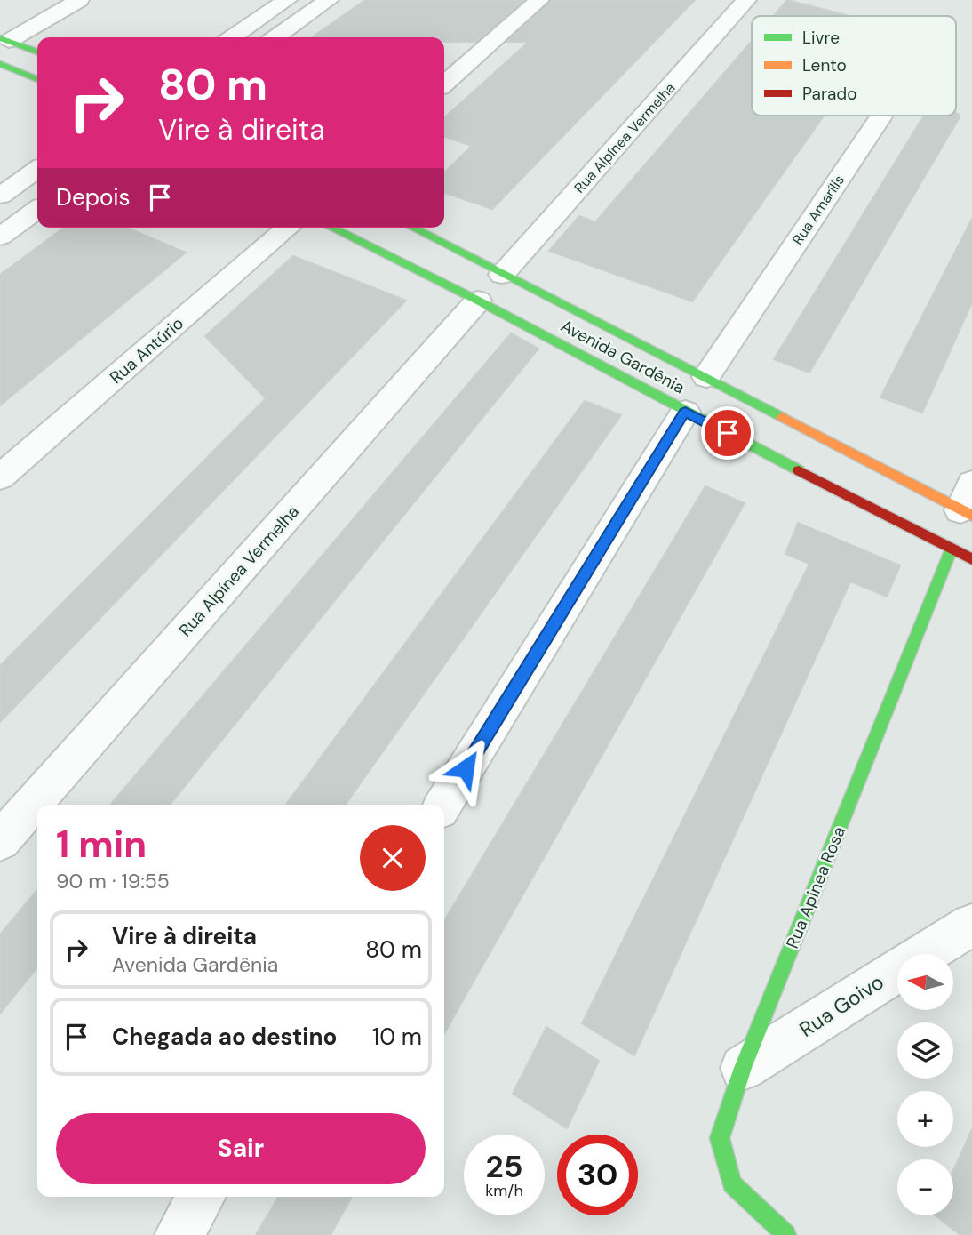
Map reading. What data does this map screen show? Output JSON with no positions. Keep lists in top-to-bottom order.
{
  "streets": {
    "street": [
      "Rua Alpínea Vermelha",
      "Rua Amarílis",
      "Rua Antúrio",
      "Avenida Gardênia",
      "Rua Apinea Rosa",
      "Rua Goivo"
    ]
  },
  "crossings": [
    ["Rua Alpínea Vermelha", "Avenida Gardênia"],
    ["Rua Amarílis", "Avenida Gardênia"],
    ["Avenida Gardênia", "Rua Apinea Rosa"],
    ["Rua Apinea Rosa", "Rua Goivo"]
  ],
  "legend": ["Livre", "Lento", "Parado"],
  "north": "left",
  "page": {
    "turn": ["80 m", "Vire à direita"],
    "then": "Depois",
    "heading": ["1 min", "90 m · 19:55"],
    "list": [
      {
        "name": "Vire à direita",
        "note": "Avenida Gardênia",
        "value": "80 m"
      },
      {
        "name": "Chegada ao destino",
        "value": "10 m"
      }
    ],
    "map_buttons": ["+", "−"],
    "buttons": "Sair",
    "speed": "25 km/h",
    "limit": "30"
  }
}
